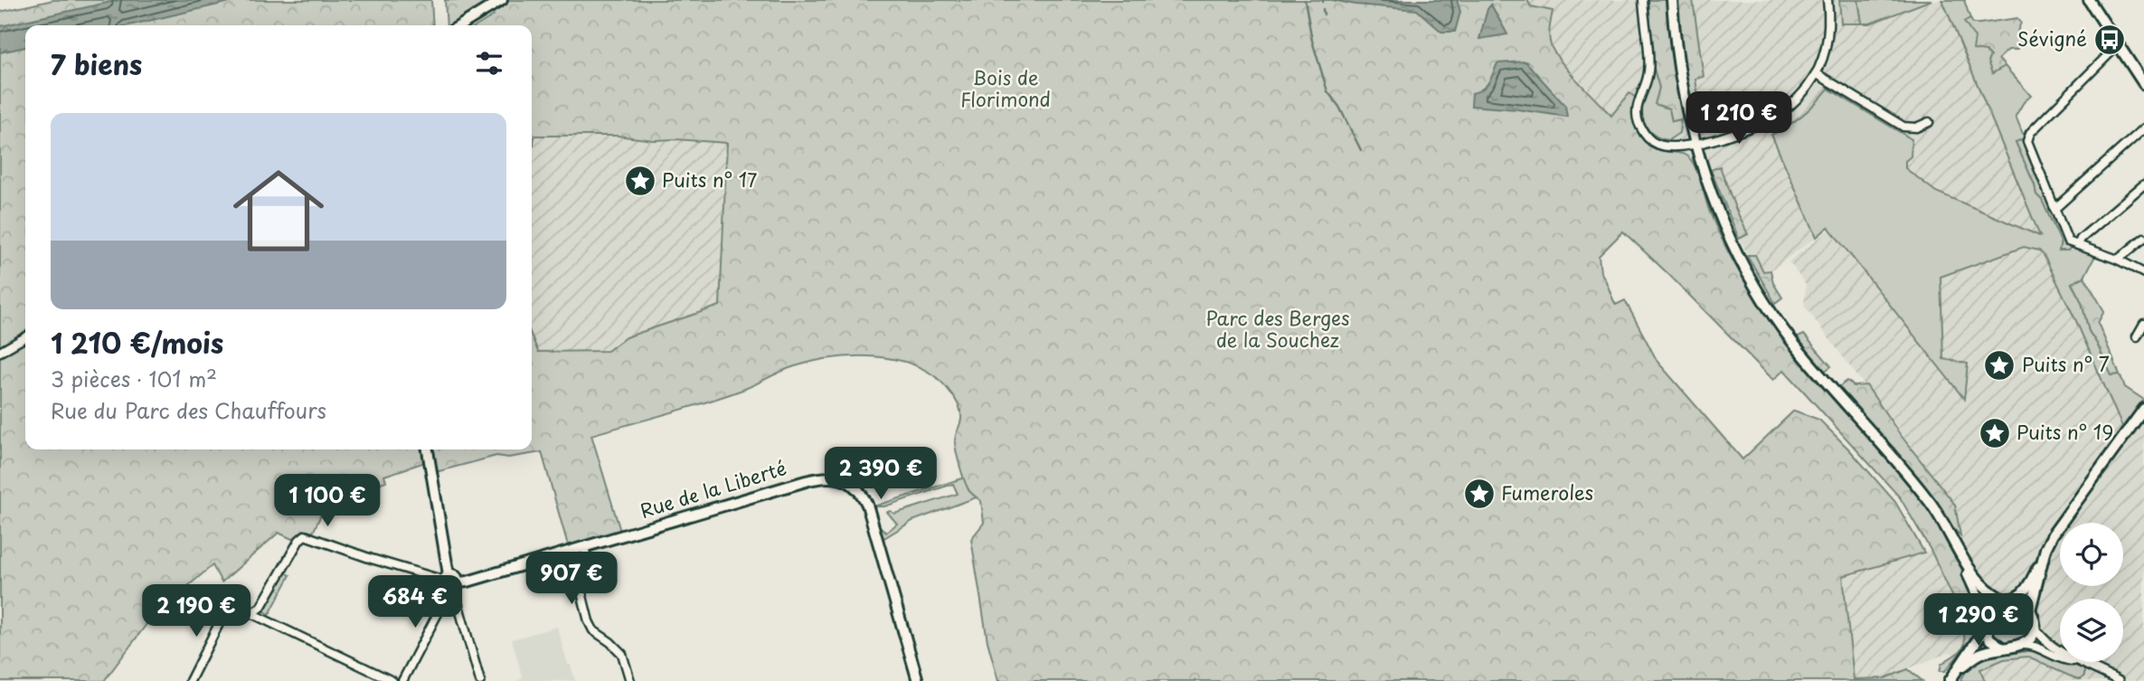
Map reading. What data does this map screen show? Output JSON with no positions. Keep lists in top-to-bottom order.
{
  "streets": {
    "main road": ["Rue de la Liberté"]
  },
  "parks": ["Bois de Florimond", "Parc des Berges de la Souchez"],
  "places": {
    "bus stop": ["Sévigné"],
    "place": [
      "Puits n° 17",
      "Puits n° 7",
      "Puits n° 19",
      "Fumeroles"
    ]
  },
  "page": {
    "heading": "7 biens",
    "price": [
      "1 210 €",
      "2 390 €",
      "1 100 €",
      "907 €",
      "684 €",
      "2 190 €",
      "1 290 €"
    ],
    "list": [
      {
        "name": "1 210 €/mois",
        "note": "3 pièces · 101 m² · Rue du Parc des Chauffours"
      }
    ]
  }
}
